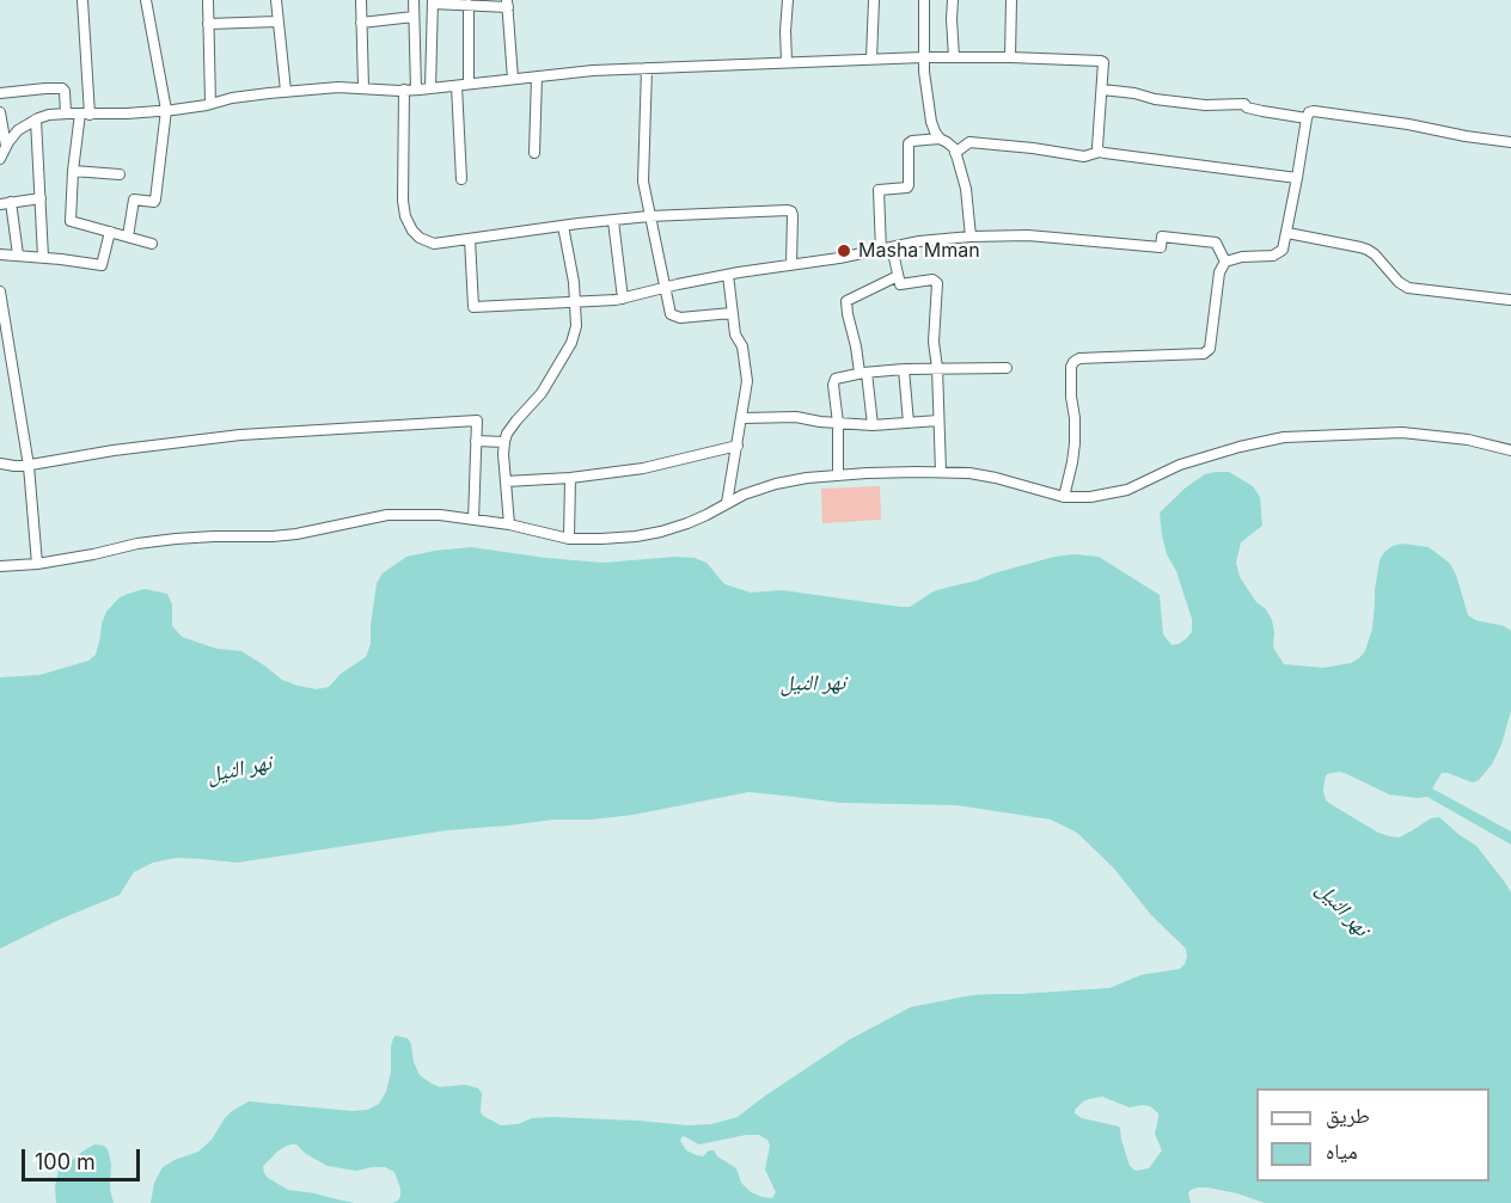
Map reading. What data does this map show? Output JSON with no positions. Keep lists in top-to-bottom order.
{
  "water": ["نهر النيل"],
  "places": ["Masha Mman"],
  "legend": ["طريق", "مياه"],
  "scale_bar": "100 m"
}
